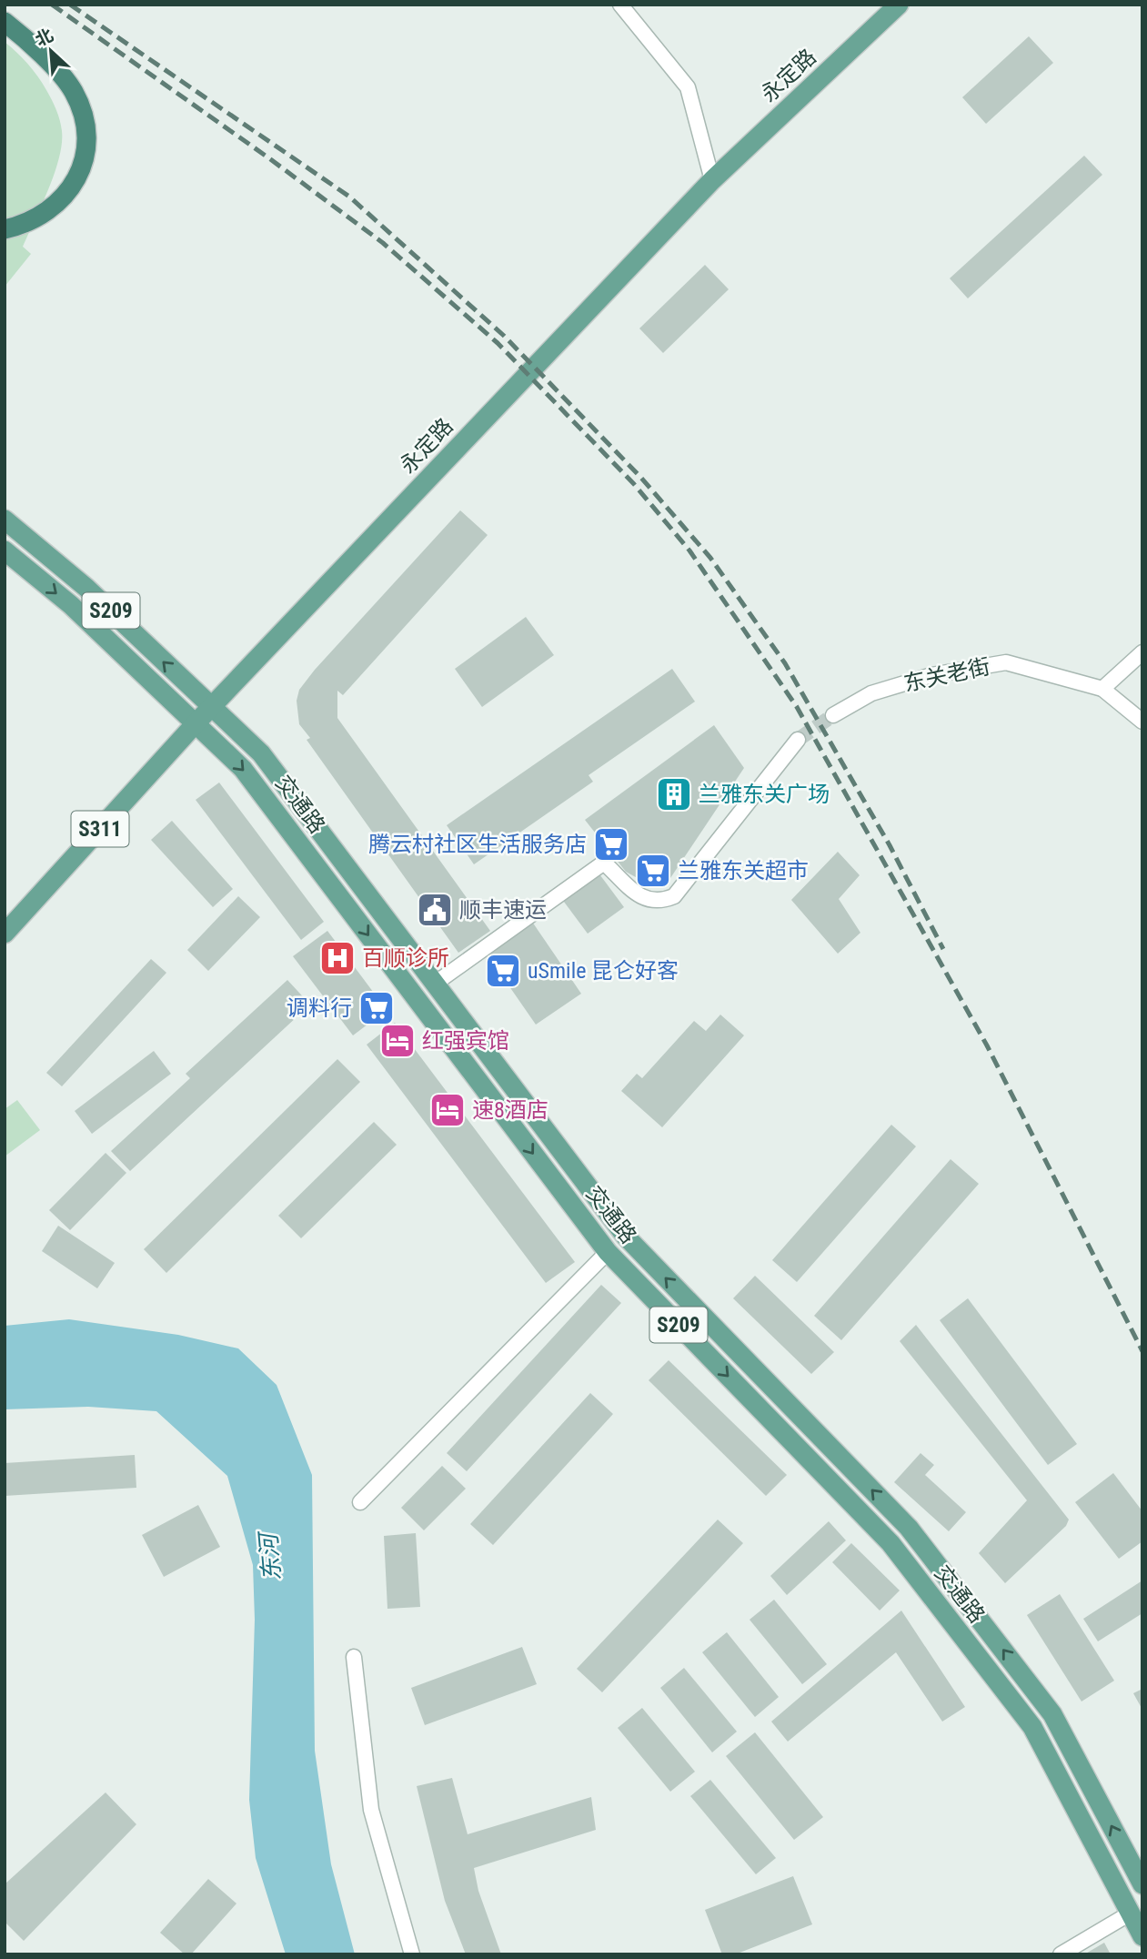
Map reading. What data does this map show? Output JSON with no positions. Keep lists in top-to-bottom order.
{
  "streets": {
    "main road": [
      "永定路",
      "S209",
      "交通路",
      "S311"
    ],
    "street": ["东关老街"]
  },
  "crossings": [
    ["永定路", "交通路"]
  ],
  "water": ["东河"],
  "places": {
    "building": ["兰雅东关广场"],
    "supermarket": [
      "腾云村社区生活服务店",
      "兰雅东关超市",
      "uSmile 昆仑好客",
      "调料行"
    ],
    "public building": ["顺丰速运"],
    "hospital": ["百顺诊所"],
    "hotel": ["红强宾馆", "速8酒店"]
  },
  "north": "top left"
}
